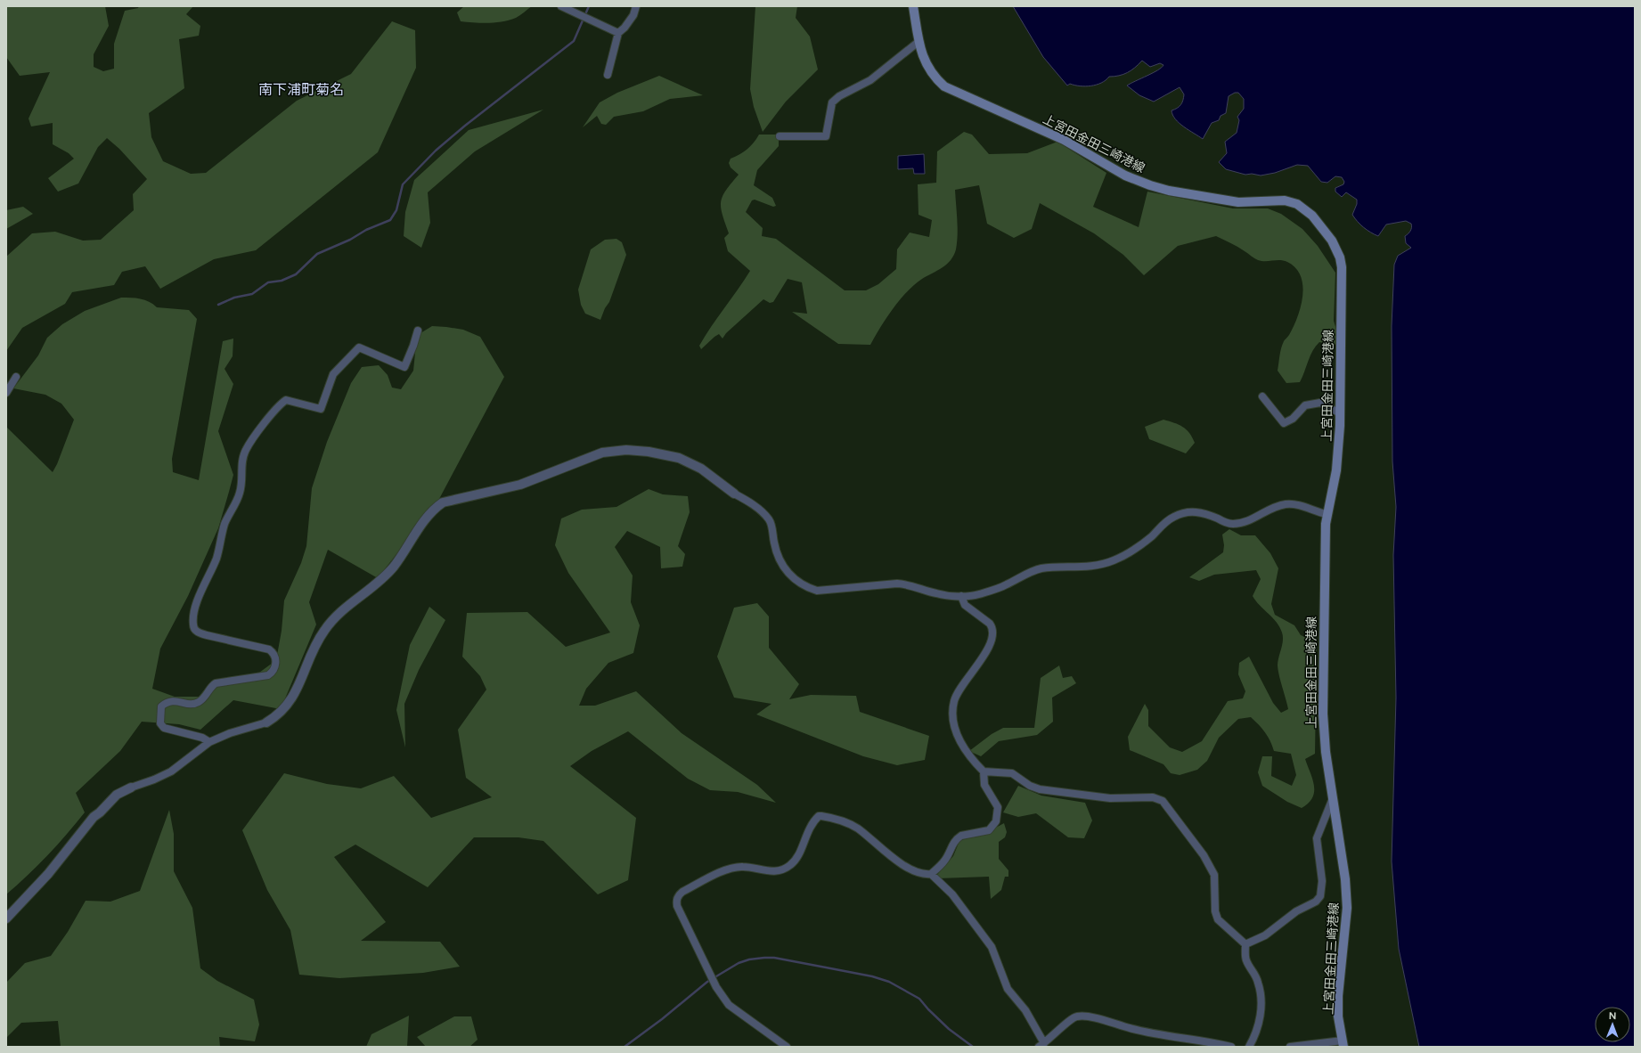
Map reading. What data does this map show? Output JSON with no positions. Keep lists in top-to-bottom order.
{
  "streets": {
    "main road": ["上宮田金田三崎港線"]
  },
  "districts": ["南下浦町菊名"],
  "north": "top"
}
